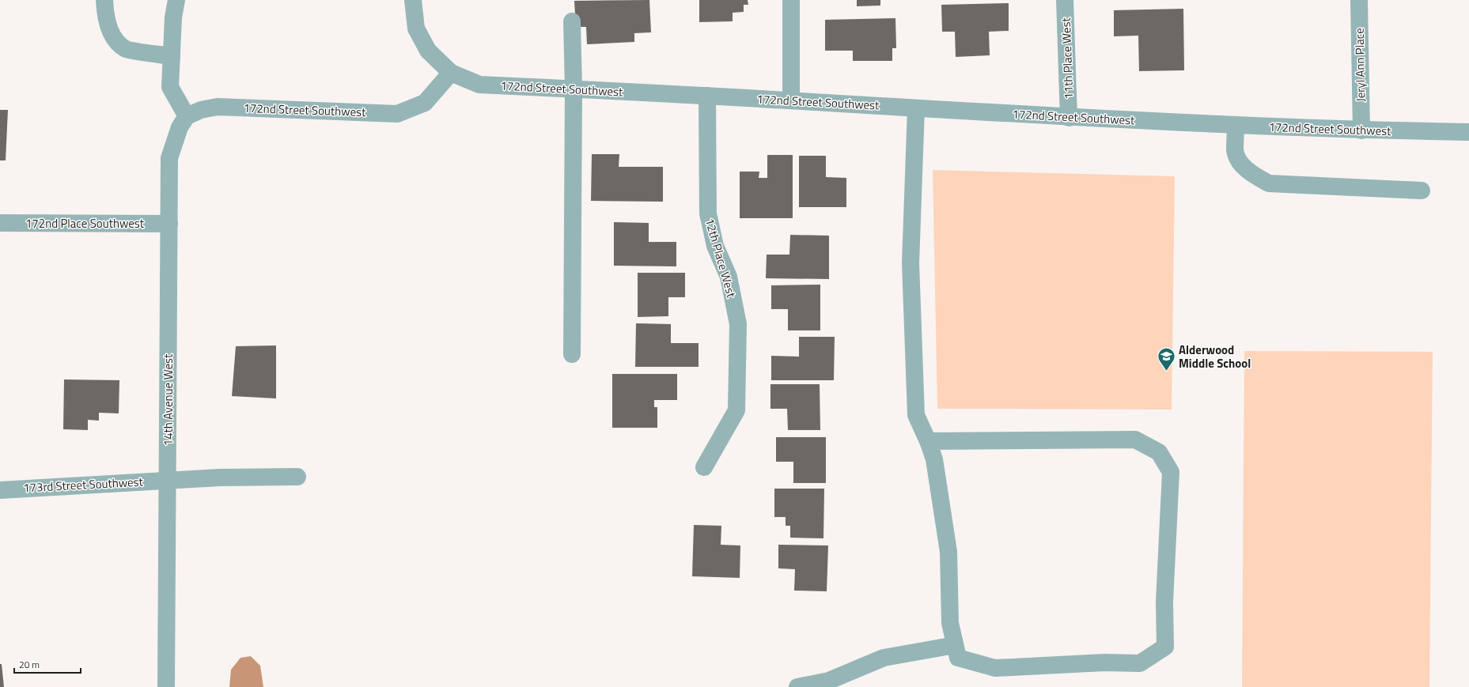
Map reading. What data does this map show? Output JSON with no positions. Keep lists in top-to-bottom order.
{
  "streets": {
    "street": [
      "11th Place West",
      "Jeryl Ann Place",
      "172nd Street Southwest",
      "172nd Place Southwest",
      "12th Place West",
      "14th Avenue West",
      "173rd Street Southwest"
    ]
  },
  "crossings": [
    ["11th Place West", "172nd Street Southwest"],
    ["Jeryl Ann Place", "172nd Street Southwest"],
    ["172nd Street Southwest", "12th Place West"],
    ["172nd Street Southwest", "14th Avenue West"],
    ["172nd Place Southwest", "14th Avenue West"],
    ["14th Avenue West", "173rd Street Southwest"]
  ],
  "places": {
    "school or university": ["Alderwood Middle School"]
  },
  "scale_bar": "20 m"
}
